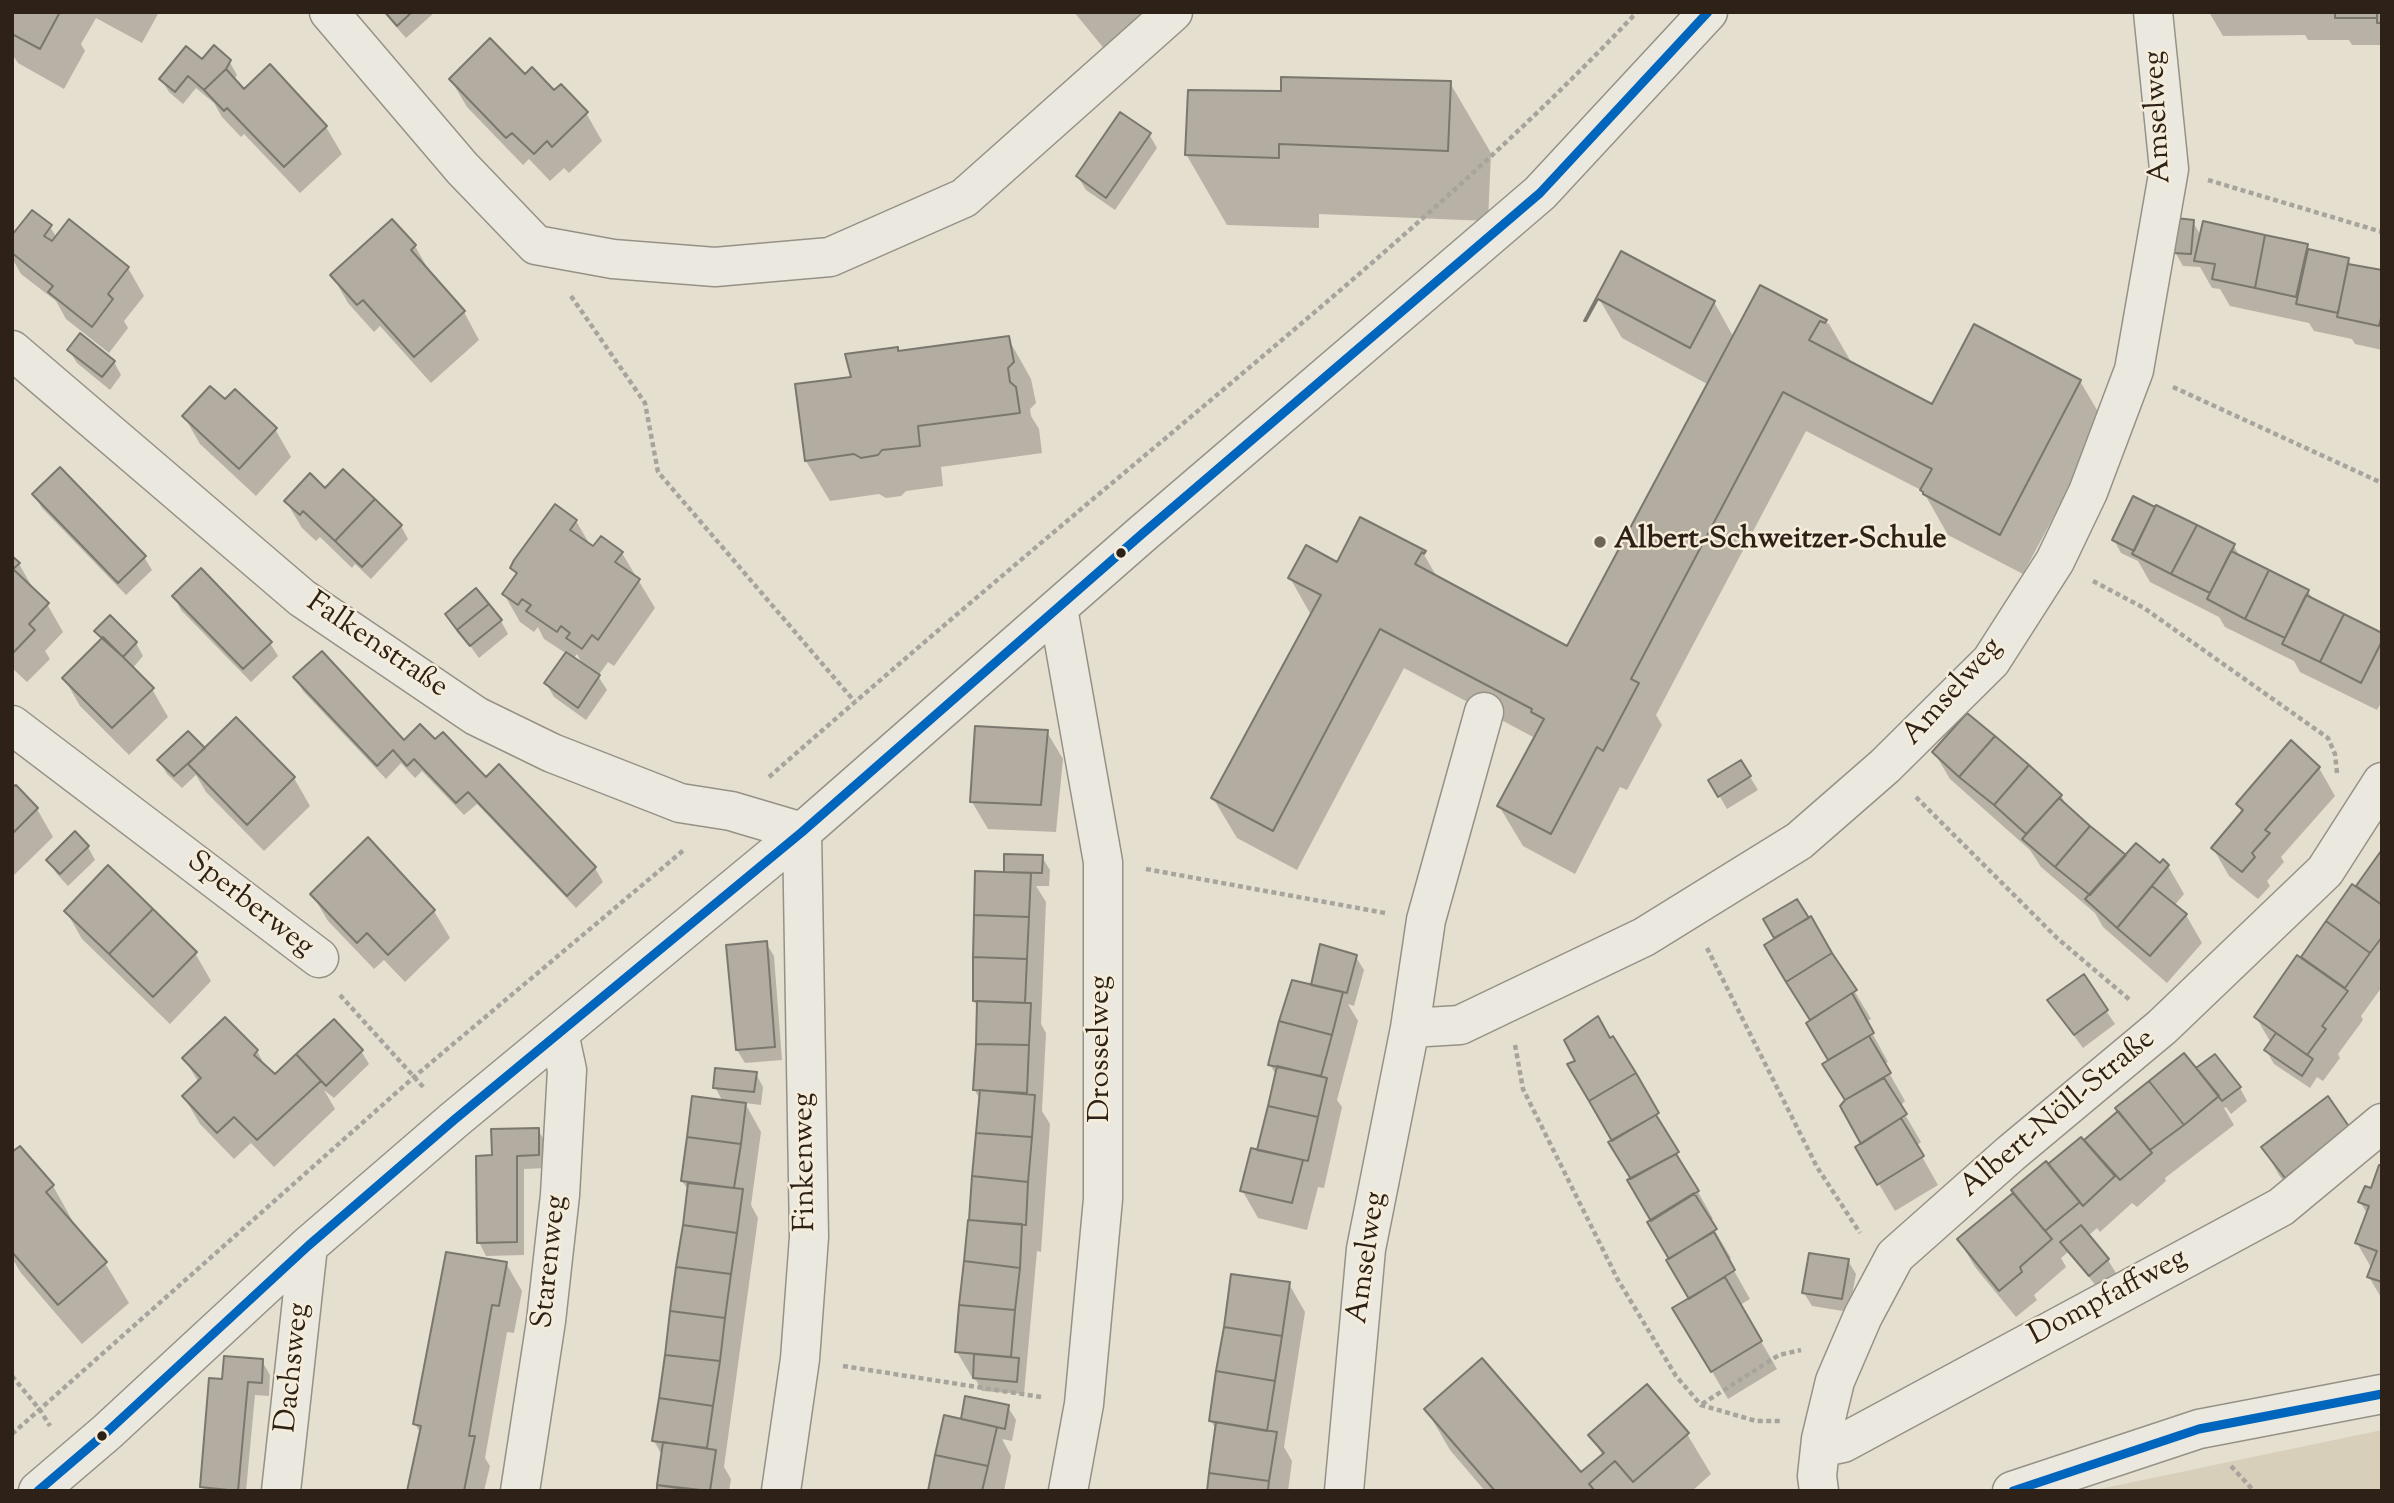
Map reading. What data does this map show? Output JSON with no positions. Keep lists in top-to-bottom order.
{
  "streets": {
    "street": [
      "Amselweg",
      "Falkenstraße",
      "Sperberweg",
      "Drosselweg",
      "Albert-Nöll-Straße",
      "Finkenweg",
      "Starenweg",
      "Dompfaffweg",
      "Dachsweg"
    ]
  },
  "crossings": [
    ["Falkenstraße", "Finkenweg"],
    ["Albert-Nöll-Straße", "Dompfaffweg"]
  ],
  "places": ["Albert-Schweitzer-Schule"]
}
